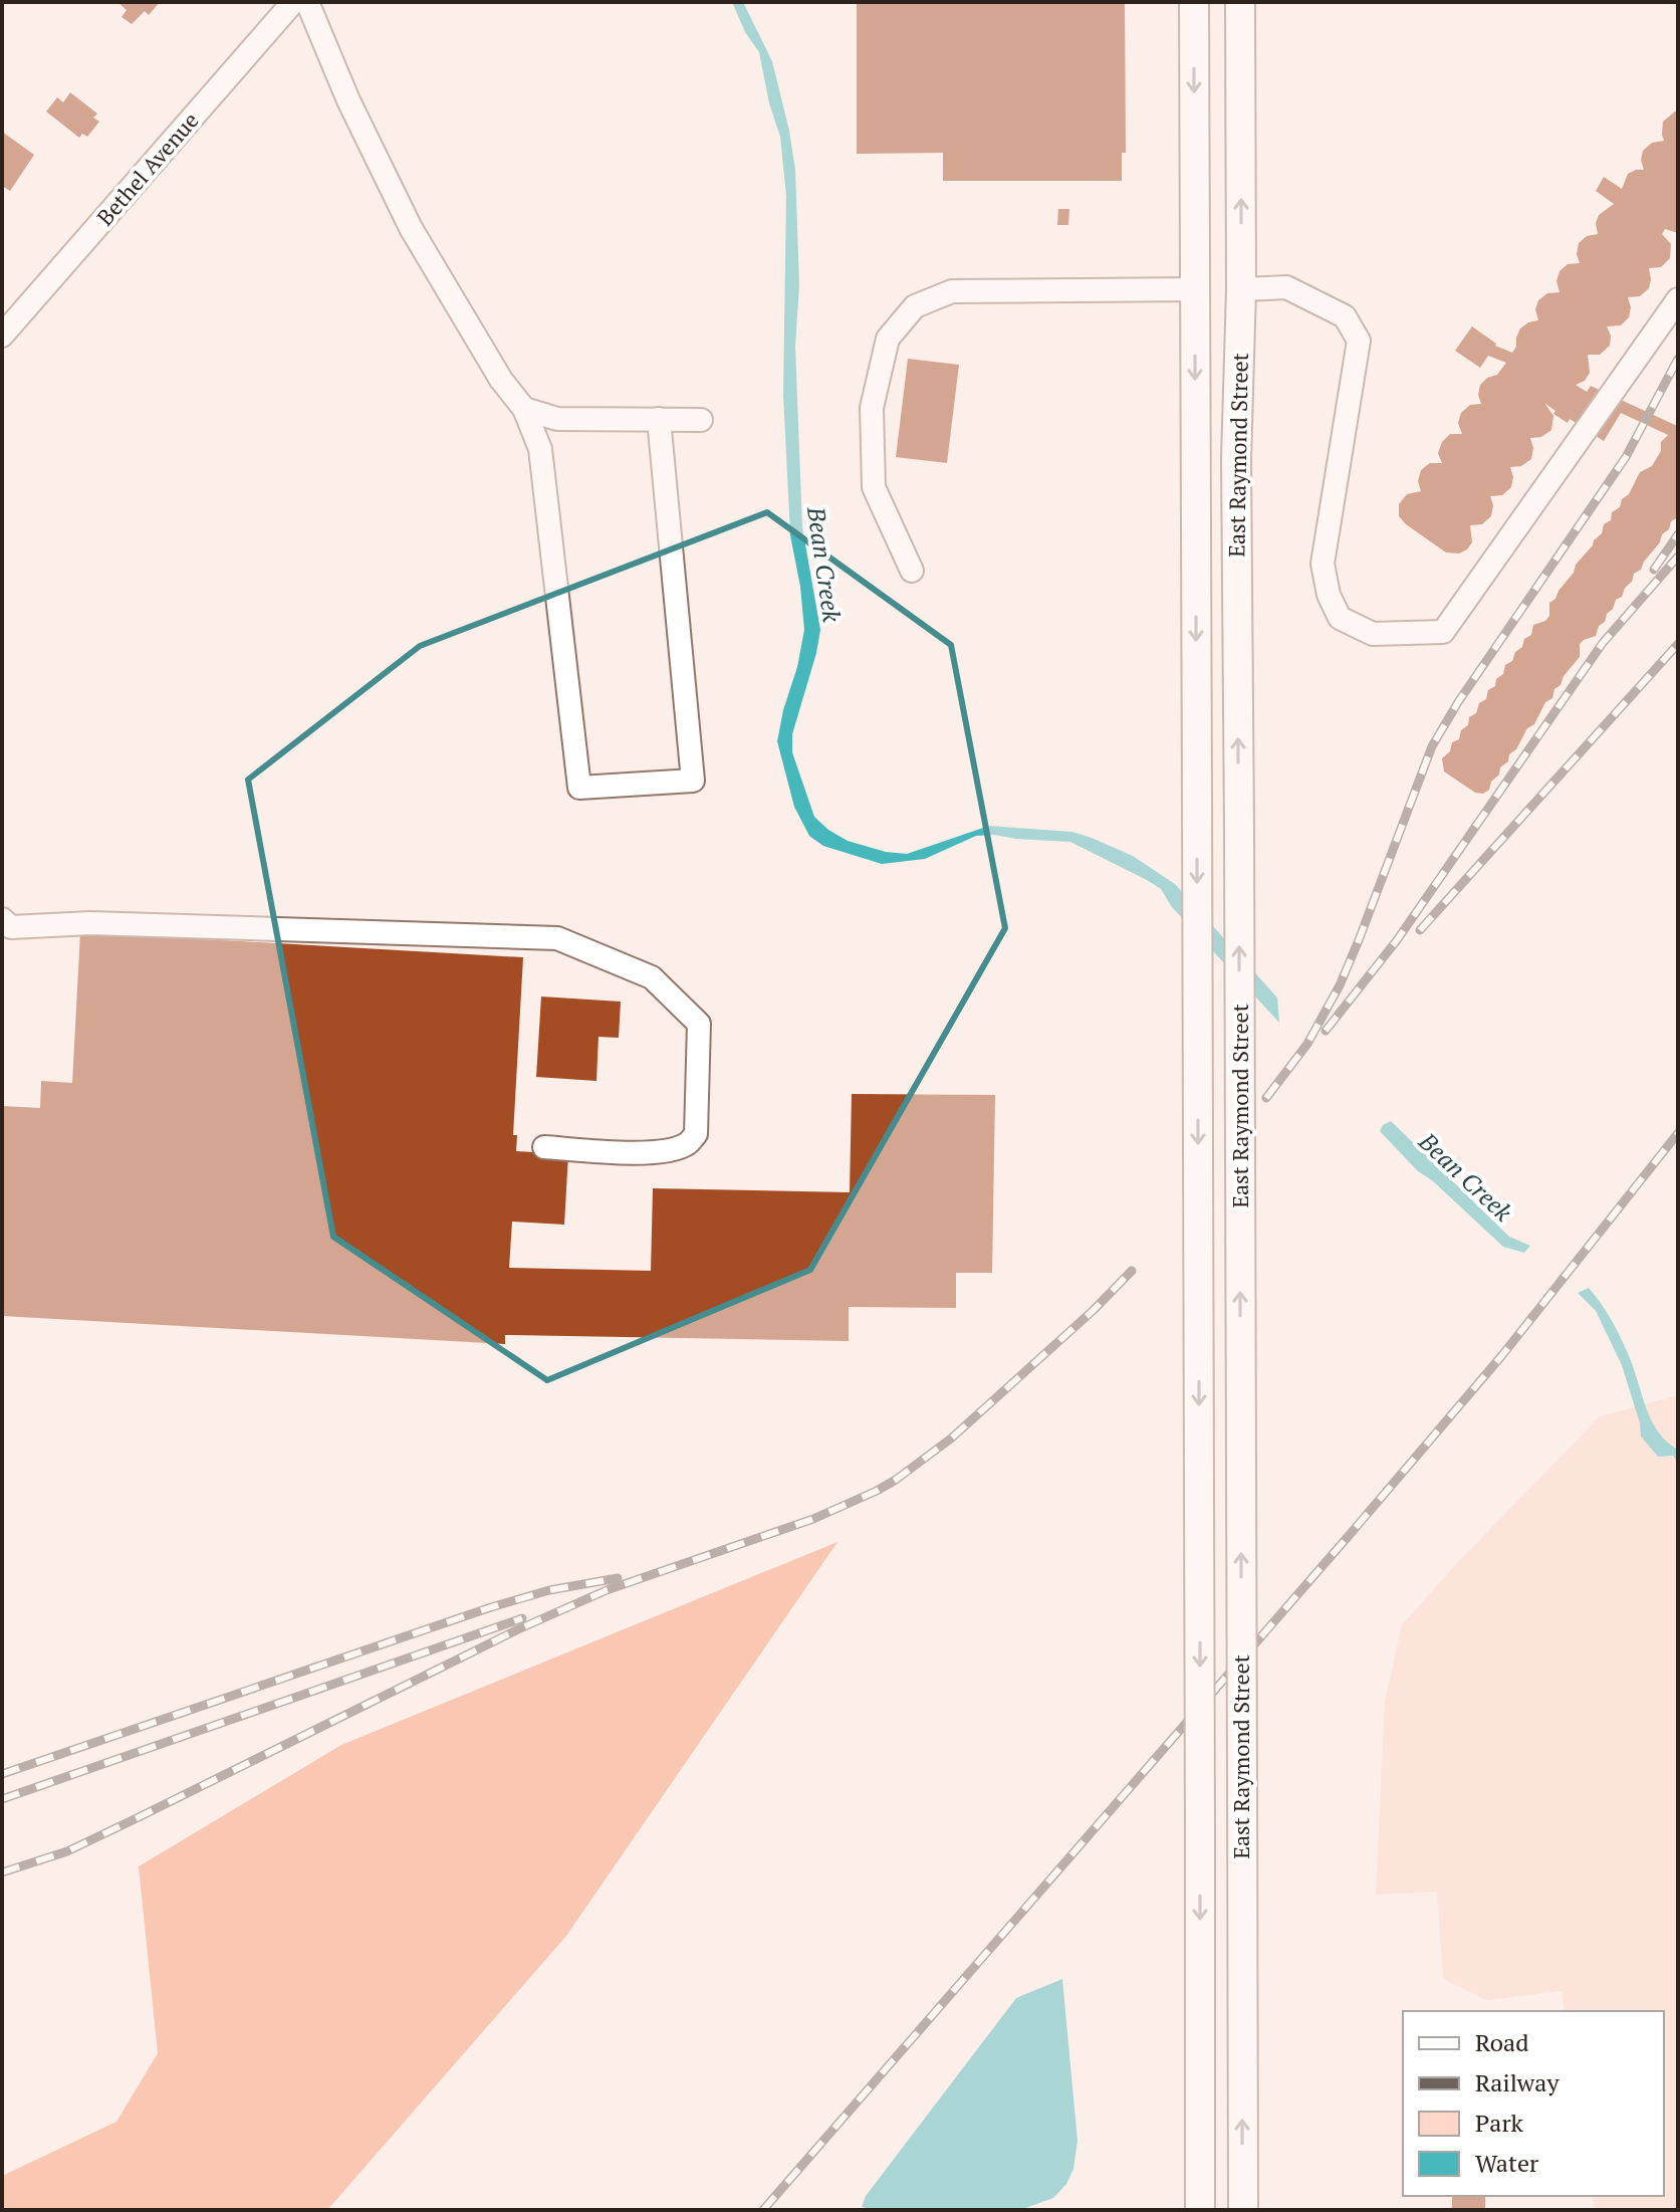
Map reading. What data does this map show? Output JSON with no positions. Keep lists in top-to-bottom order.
{
  "streets": {
    "main road": ["East Raymond Street"],
    "street": ["Bethel Avenue"]
  },
  "water": ["Bean Creek"],
  "legend": [
    "Road",
    "Railway",
    "Park",
    "Water"
  ]
}
